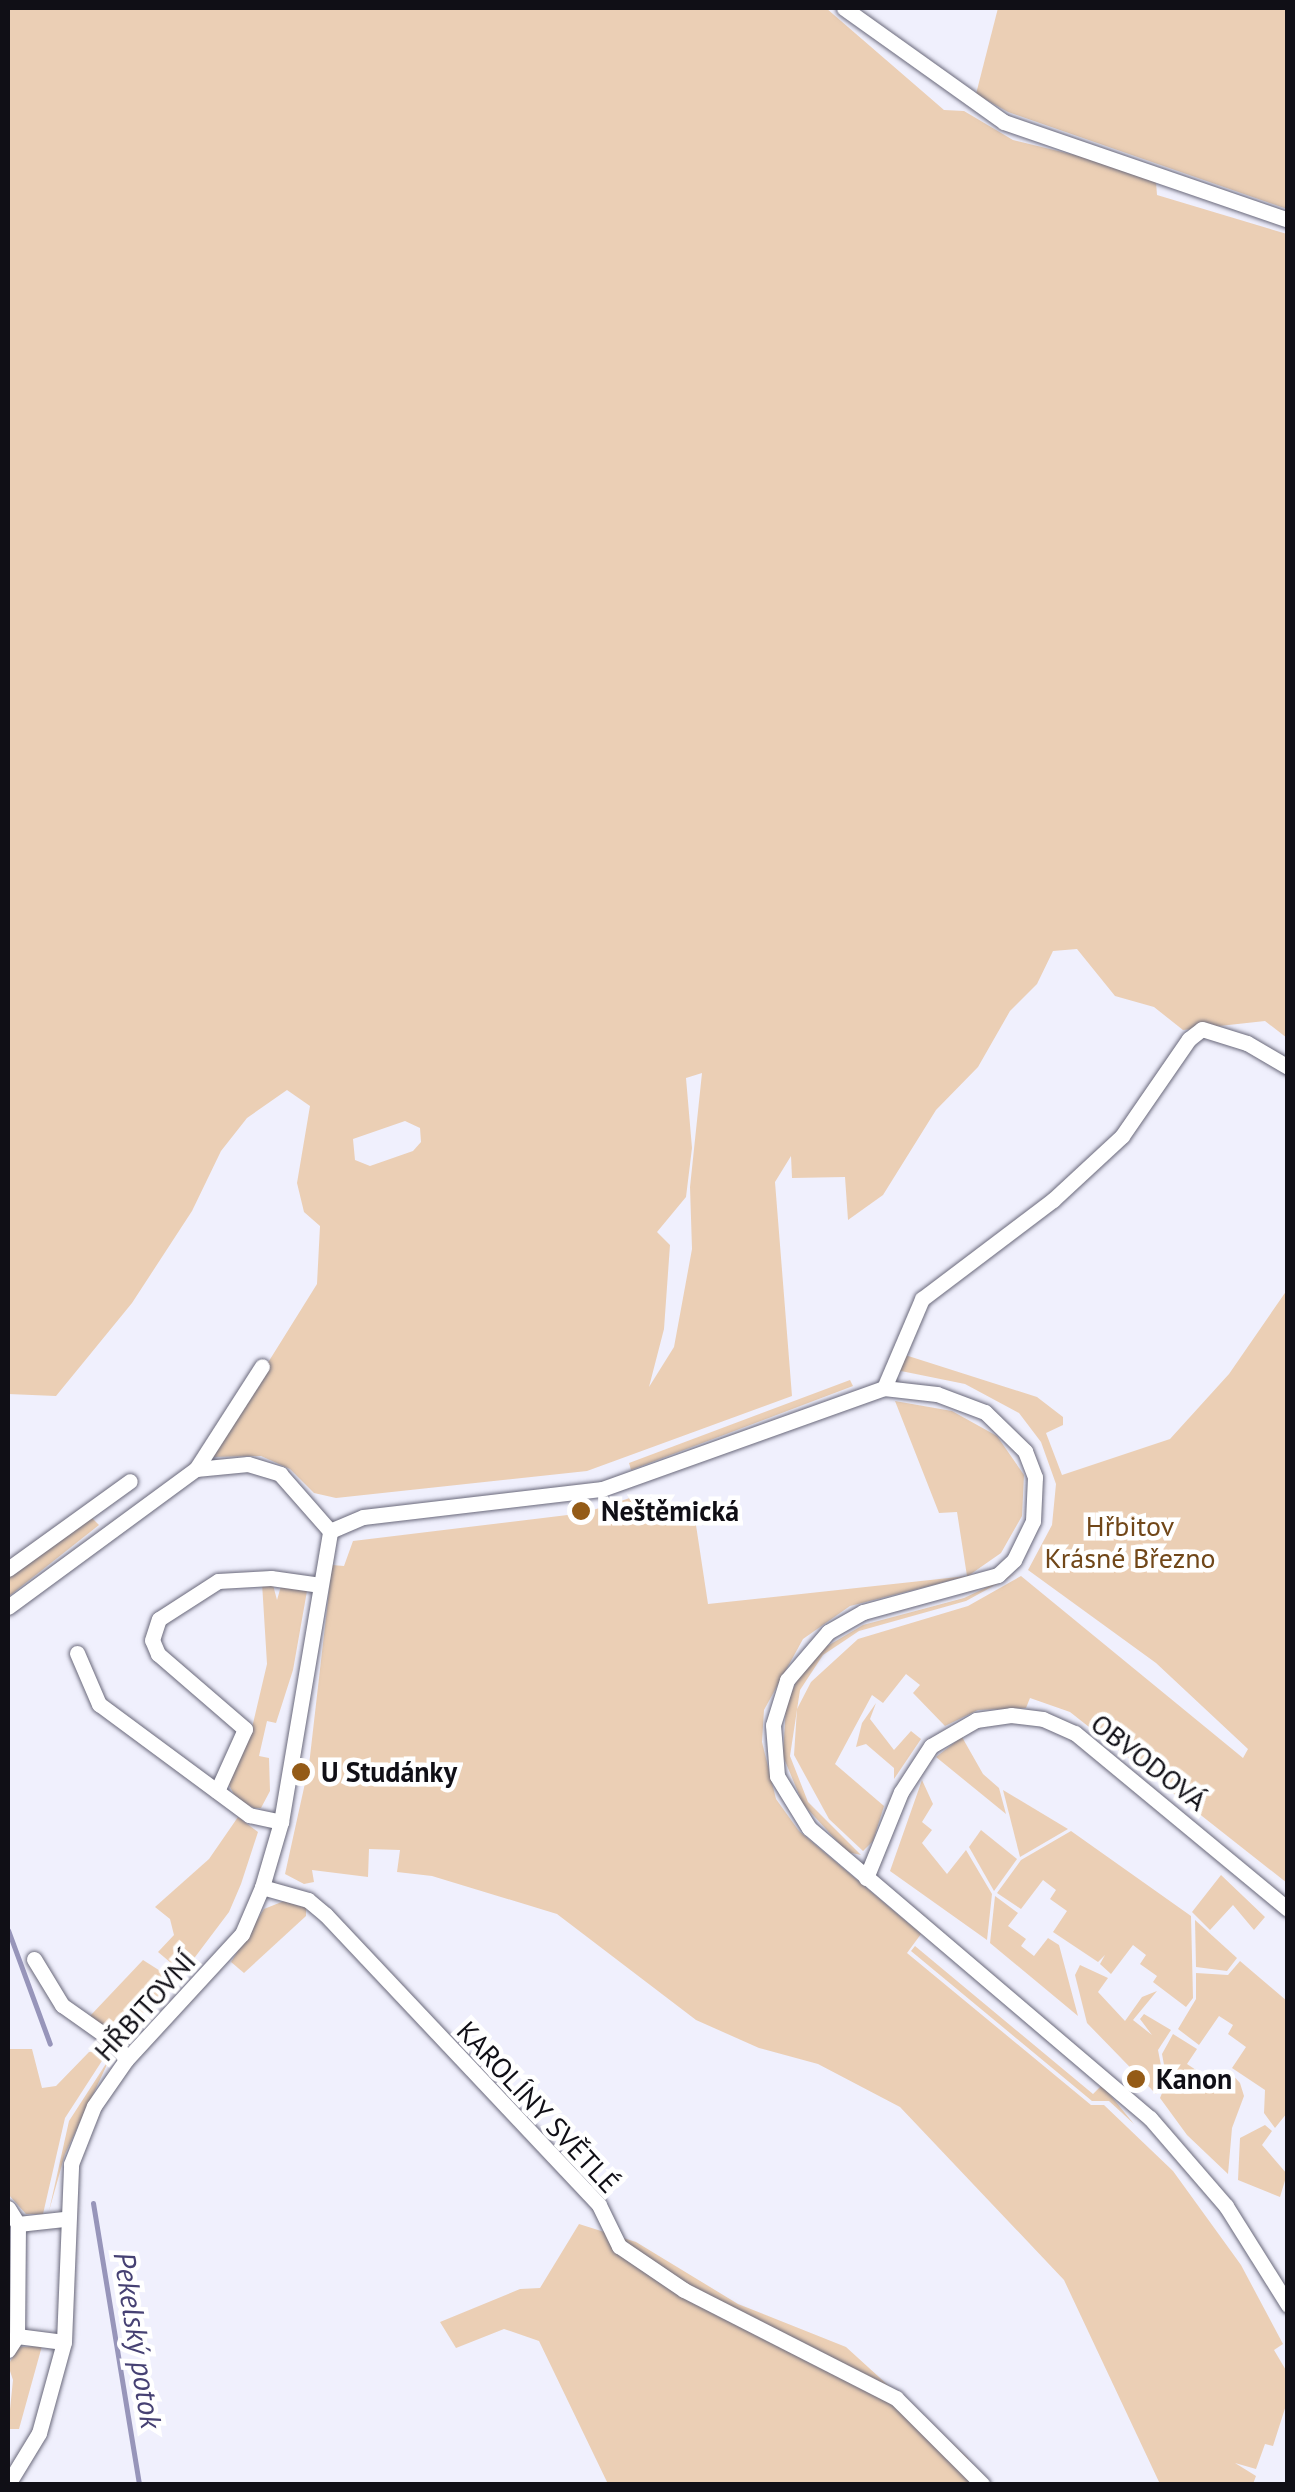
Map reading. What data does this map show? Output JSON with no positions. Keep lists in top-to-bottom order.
{
  "streets": {
    "street": ["OBVODOVÁ", "HŘBITOVNÍ", "KAROLÍNY SVĚTLÉ"]
  },
  "crossings": [
    ["HŘBITOVNÍ", "KAROLÍNY SVĚTLÉ"]
  ],
  "water": ["Pekelský potok"],
  "parks": ["Hřbitov Krásné Březno"],
  "places": ["Neštěmická", "U Studánky", "Kanon"]
}
